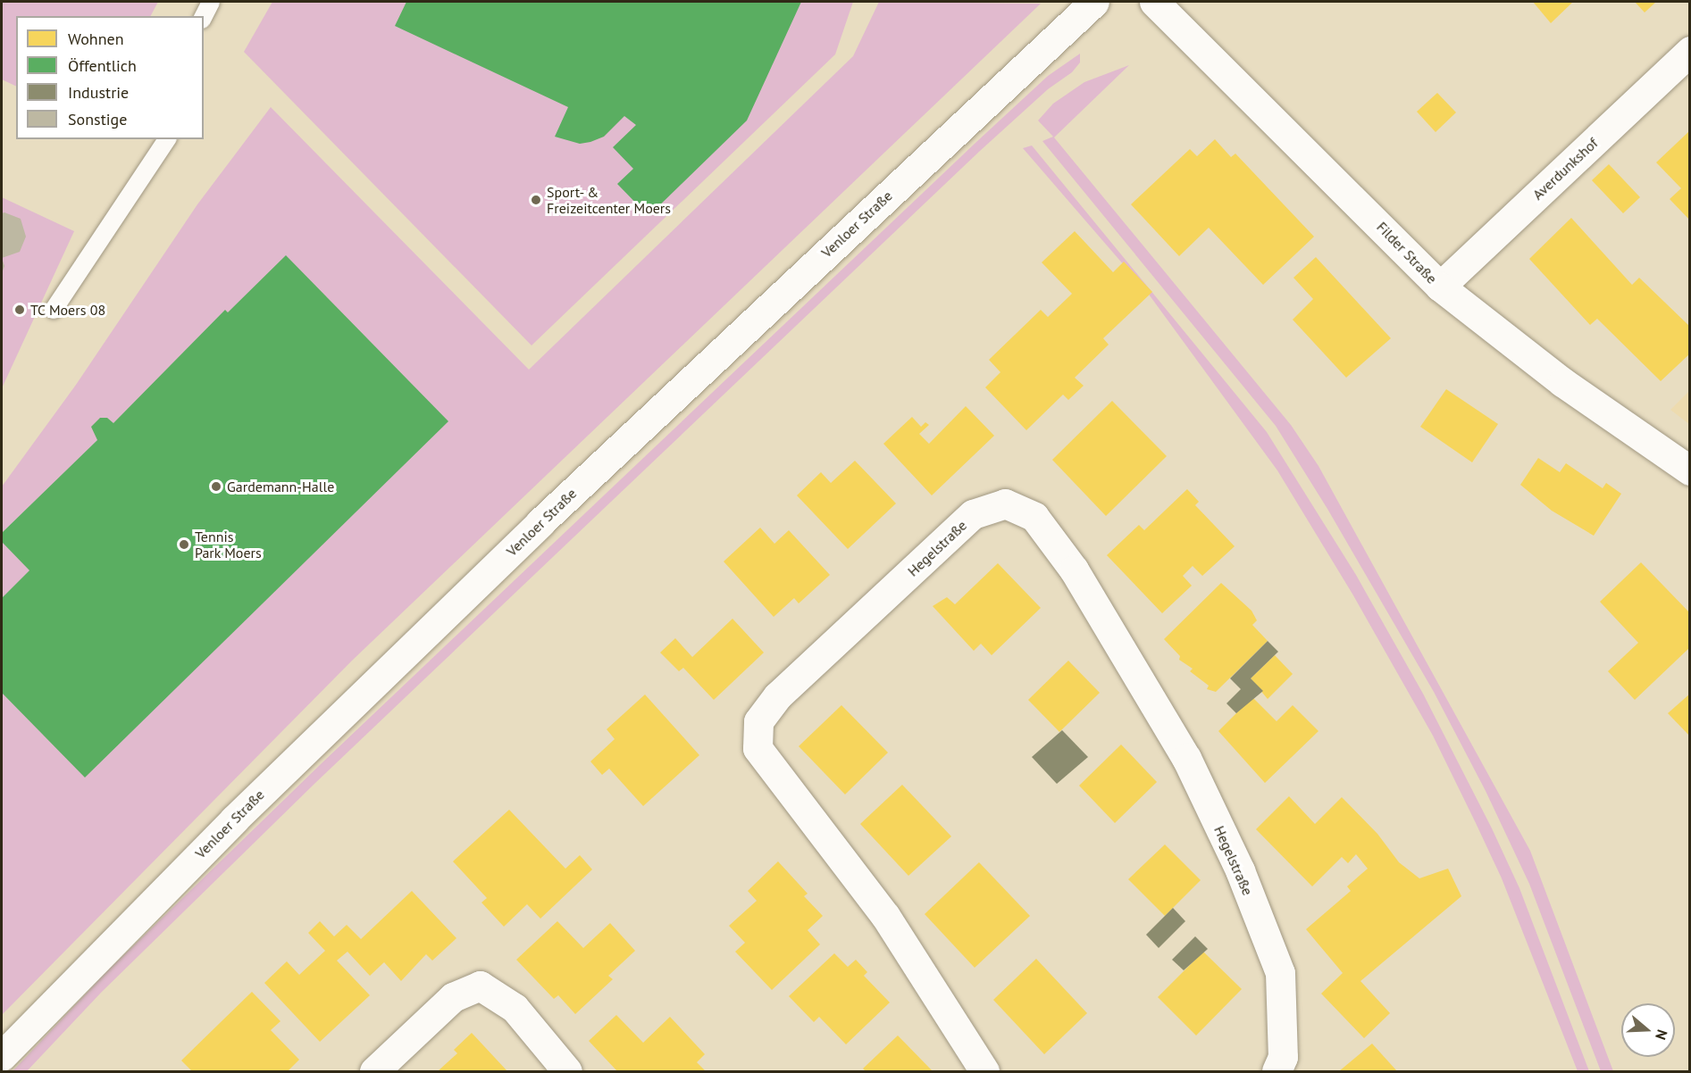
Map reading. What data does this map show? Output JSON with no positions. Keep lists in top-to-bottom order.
{
  "streets": {
    "street": [
      "Averdunkshof",
      "Venloer Straße",
      "Filder Straße",
      "Hegelstraße"
    ]
  },
  "crossings": [
    ["Averdunkshof", "Filder Straße"]
  ],
  "places": [
    "Sport- & Freizeitcenter Moers",
    "TC Moers 08",
    "Gardemann-Halle",
    "Tennis Park Moers"
  ],
  "legend": [
    "Wohnen",
    "Öffentlich",
    "Industrie",
    "Sonstige"
  ],
  "north": "right"
}
